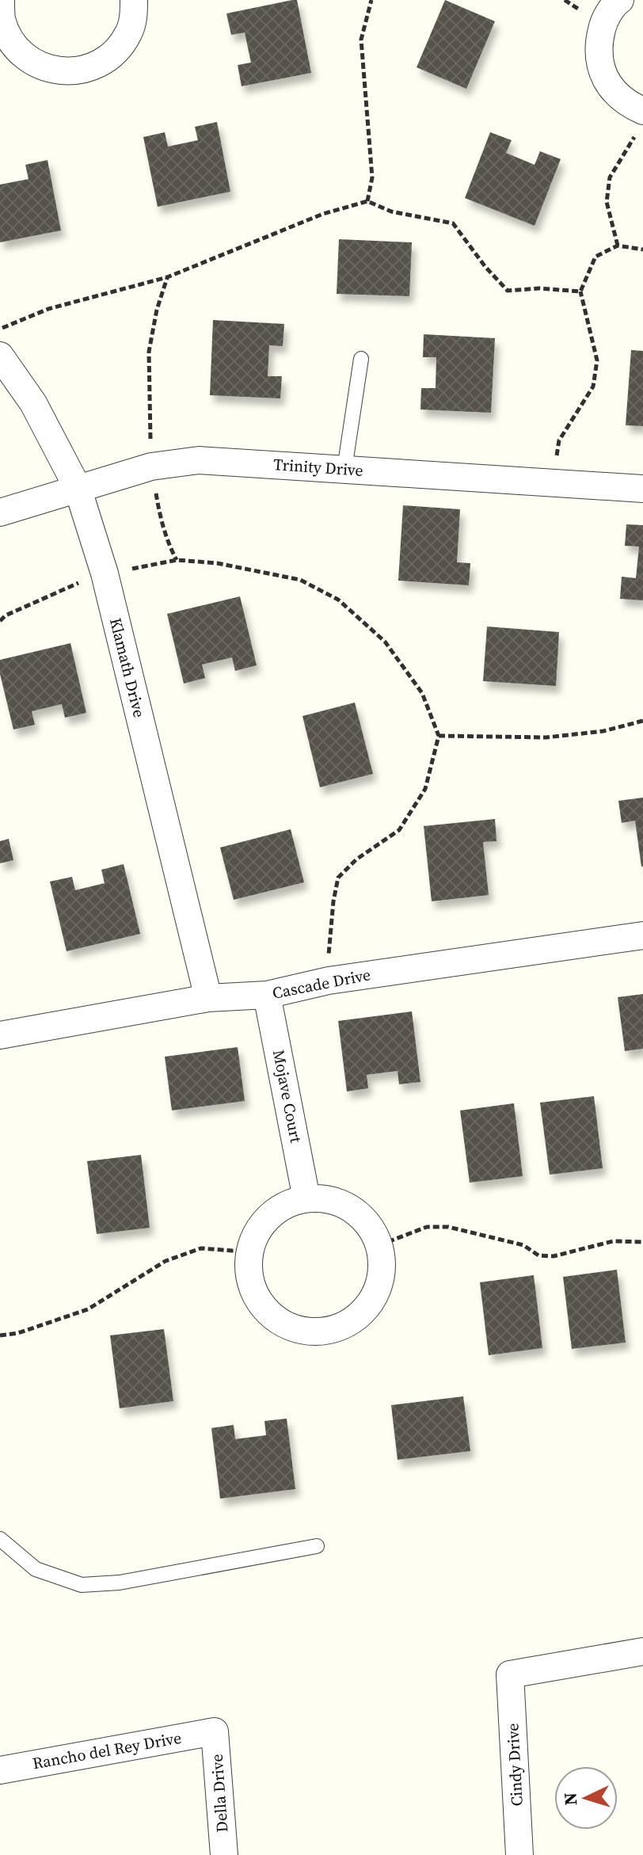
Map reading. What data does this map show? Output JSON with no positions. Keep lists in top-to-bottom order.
{
  "streets": {
    "street": [
      "Trinity Drive",
      "Klamath Drive",
      "Cascade Drive",
      "Mojave Court",
      "Rancho del Rey Drive",
      "Cindy Drive",
      "Della Drive"
    ]
  },
  "crossings": [
    ["Trinity Drive", "Klamath Drive"],
    ["Klamath Drive", "Cascade Drive"],
    ["Cascade Drive", "Mojave Court"],
    ["Rancho del Rey Drive", "Della Drive"]
  ],
  "north": "left"
}
